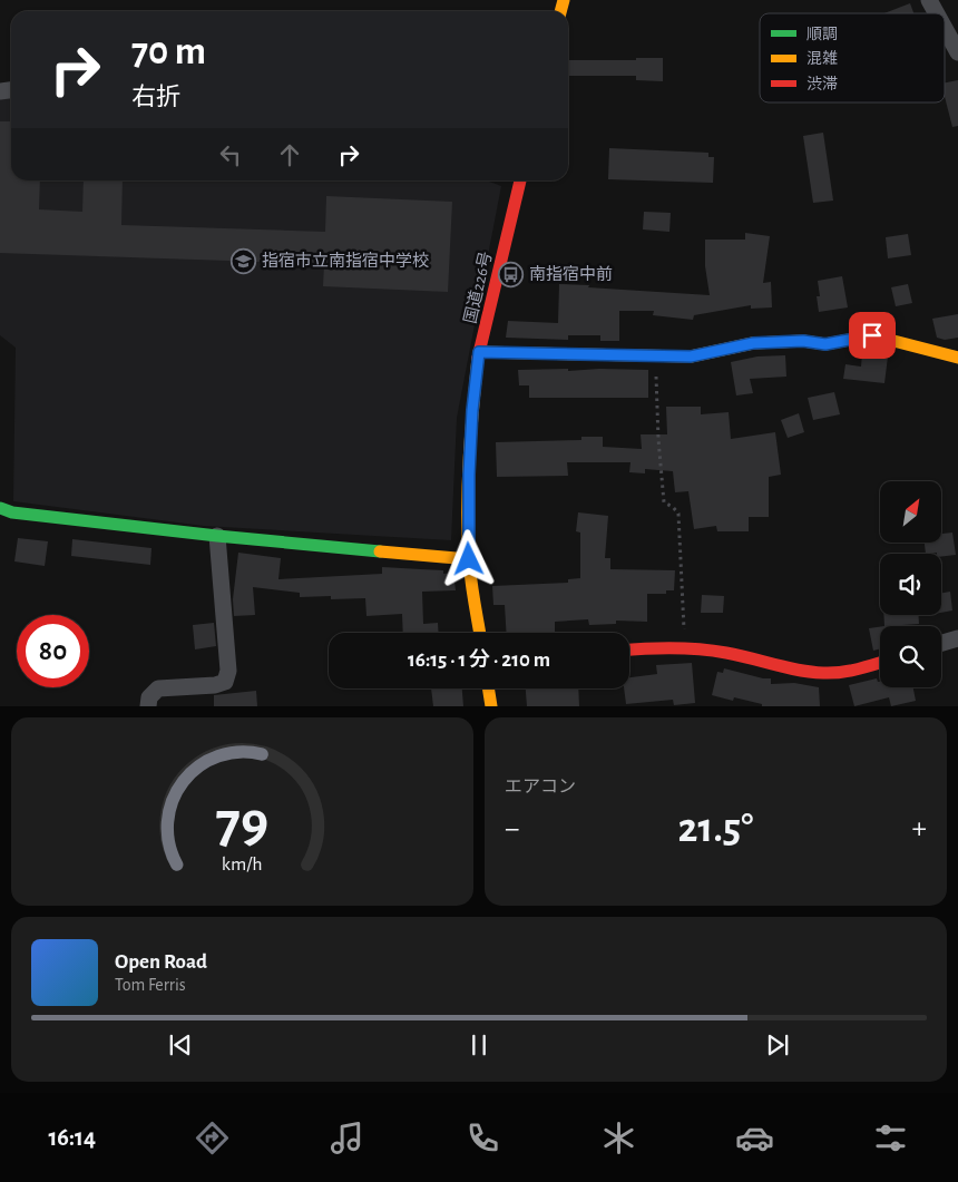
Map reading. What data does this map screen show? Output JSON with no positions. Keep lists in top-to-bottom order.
{
  "streets": {
    "main road": ["国道226号"]
  },
  "places": {
    "school or university": ["指宿市立南指宿中学校"],
    "bus stop": ["南指宿中前"]
  },
  "legend": ["順調", "混雑", "渋滞"],
  "north": "top right",
  "page": {
    "turn": ["70 m", "右折"],
    "limit": "80",
    "trip": "16:15 · 1 分 · 210 m",
    "tile": "エアコン",
    "heat": ["−", "21.5°", "+"],
    "song": ["Open Road", "Tom Ferris"],
    "tabs": "16:14",
    "gauge": ["79", "km/h"]
  }
}
